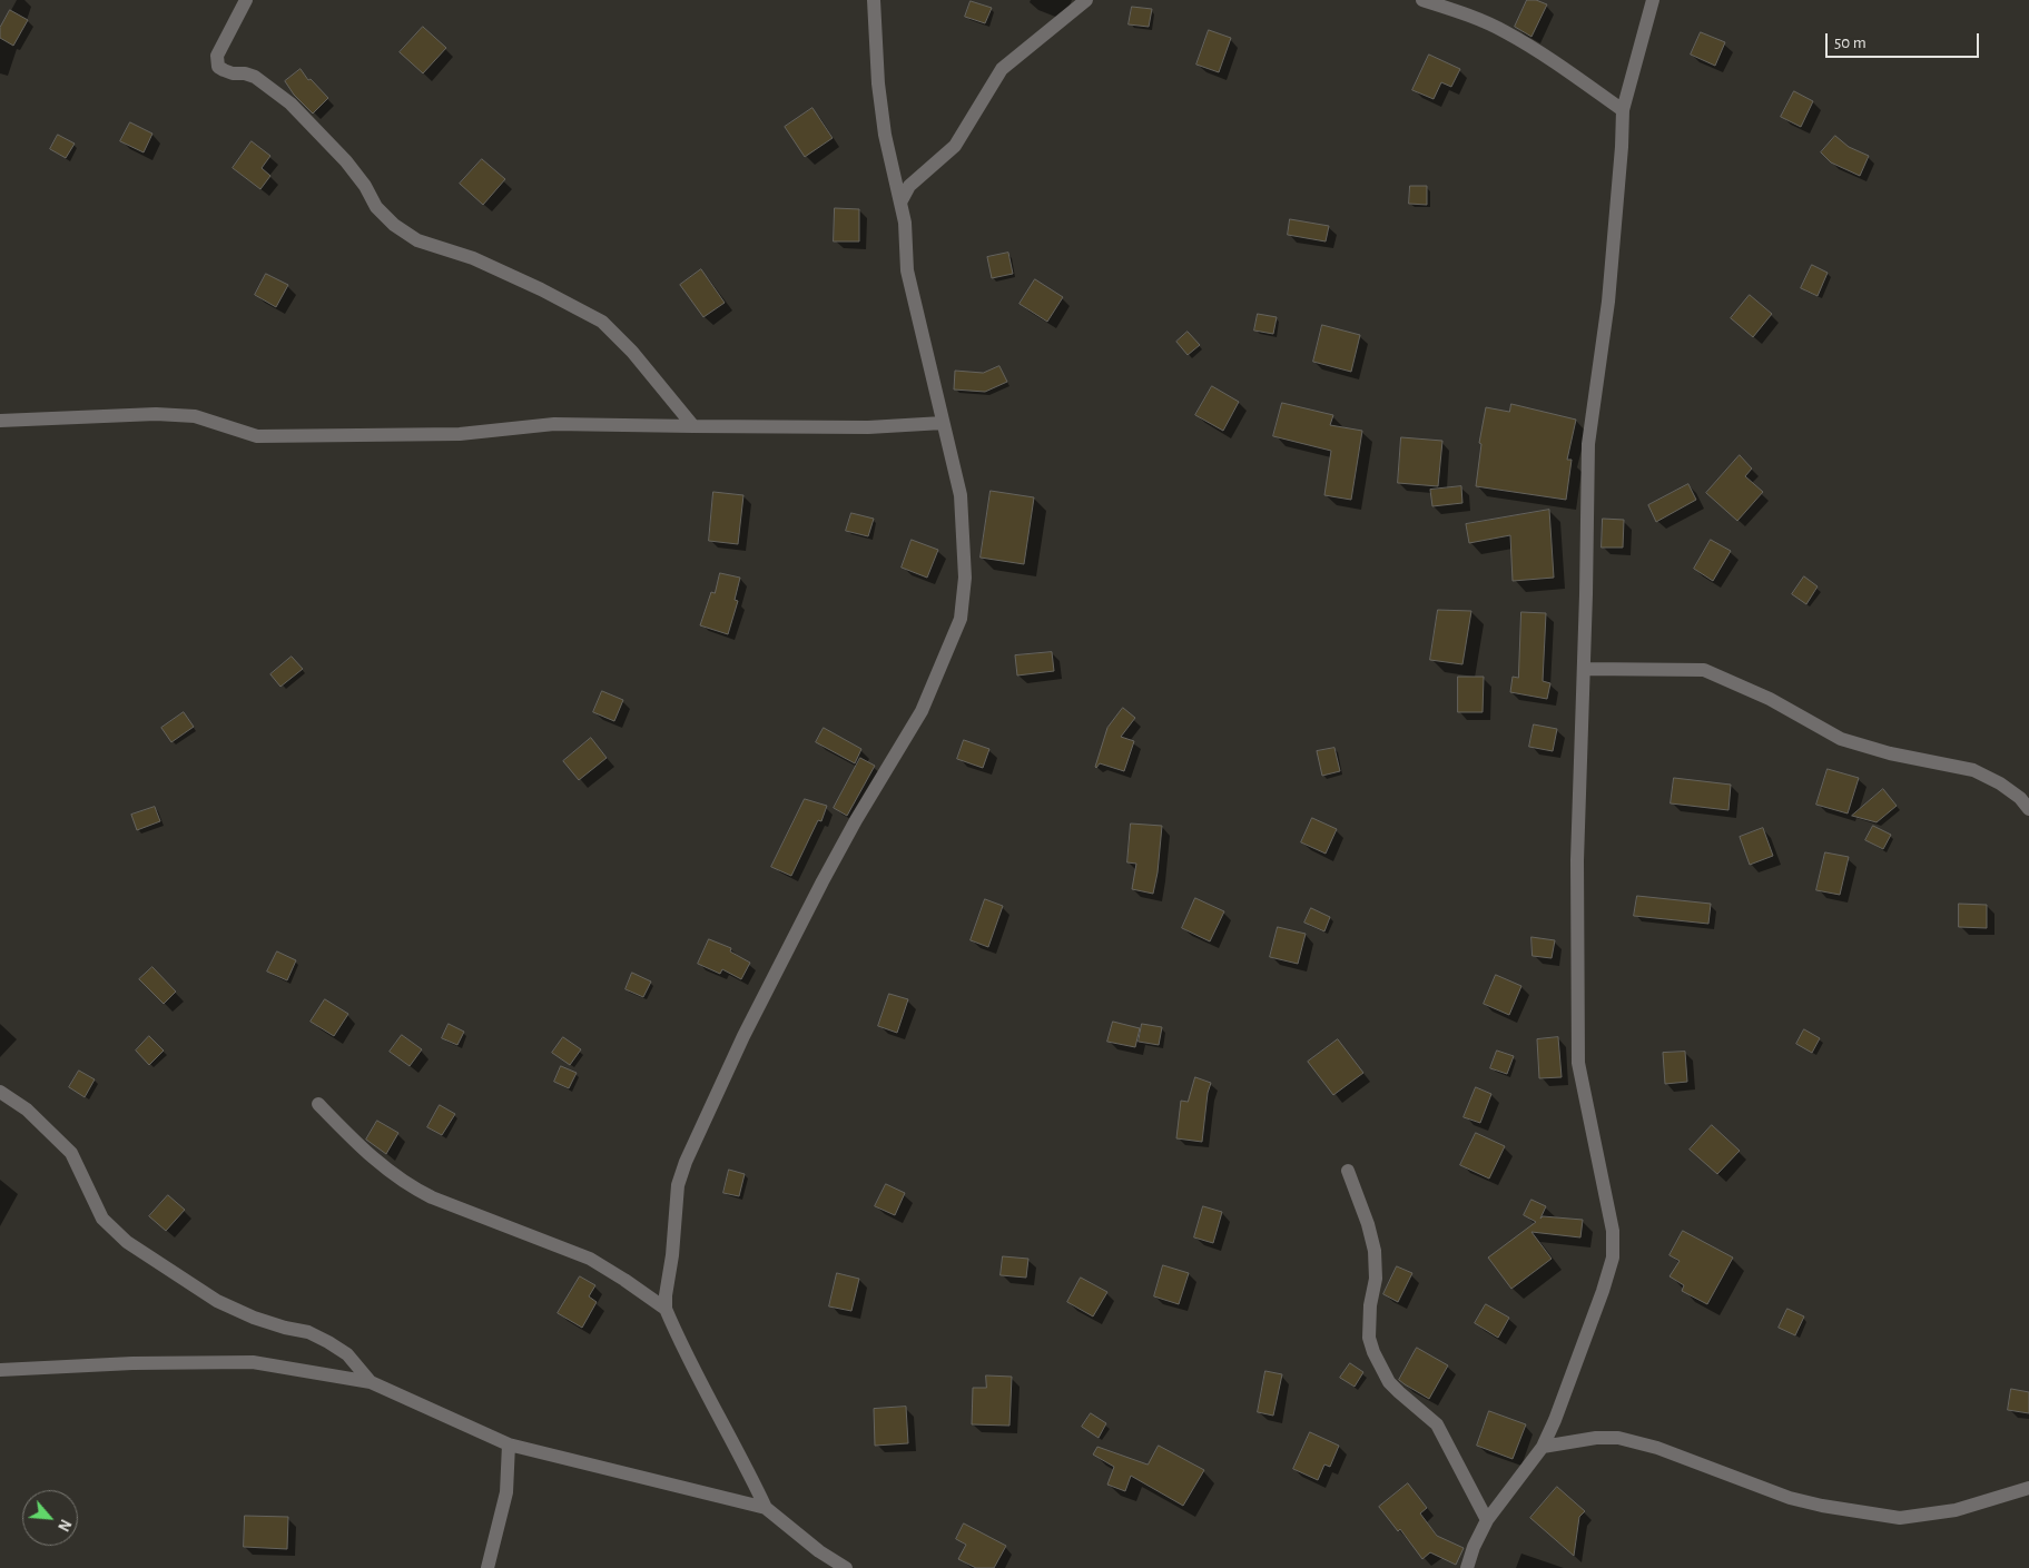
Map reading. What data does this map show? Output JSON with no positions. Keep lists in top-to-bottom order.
{
  "scale_bar": "50 m",
  "north": "bottom right"
}
